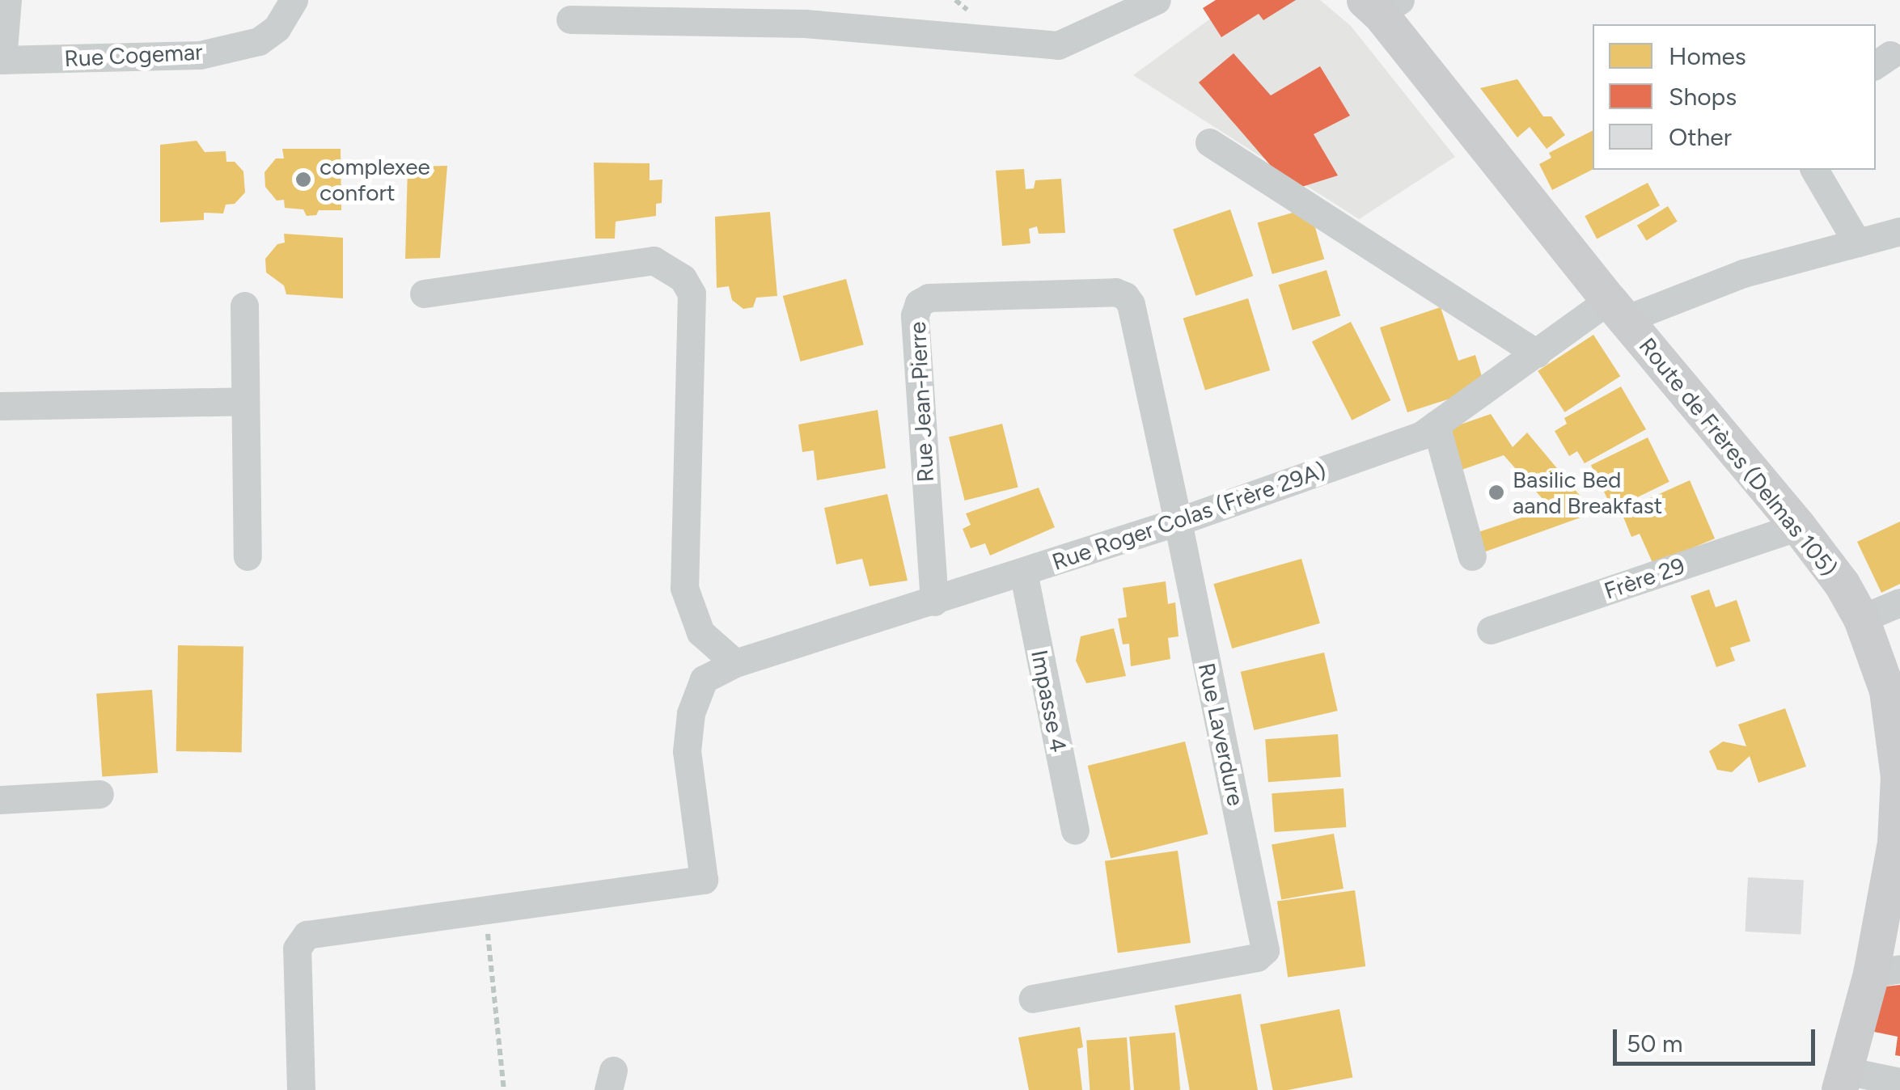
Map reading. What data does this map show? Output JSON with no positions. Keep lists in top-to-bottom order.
{
  "streets": {
    "main road": ["Route de Frères (Delmas 105)"],
    "street": [
      "Rue Cogemar",
      "Rue Jean-Pierre",
      "Rue Roger Colas (Frère 29A)",
      "Frère 29",
      "Impasse 4",
      "Rue Laverdure"
    ]
  },
  "crossings": [
    ["Rue Jean-Pierre", "Rue Roger Colas (Frère 29A)"],
    ["Rue Jean-Pierre", "Rue Laverdure"],
    ["Route de Frères (Delmas 105)", "Rue Roger Colas (Frère 29A)"],
    ["Route de Frères (Delmas 105)", "Frère 29"],
    ["Rue Roger Colas (Frère 29A)", "Impasse 4"],
    ["Rue Roger Colas (Frère 29A)", "Rue Laverdure"]
  ],
  "places": ["complexee confort", "Basilic Bed aand Breakfast"],
  "legend": ["Homes", "Shops", "Other"],
  "scale_bar": "50 m"
}
